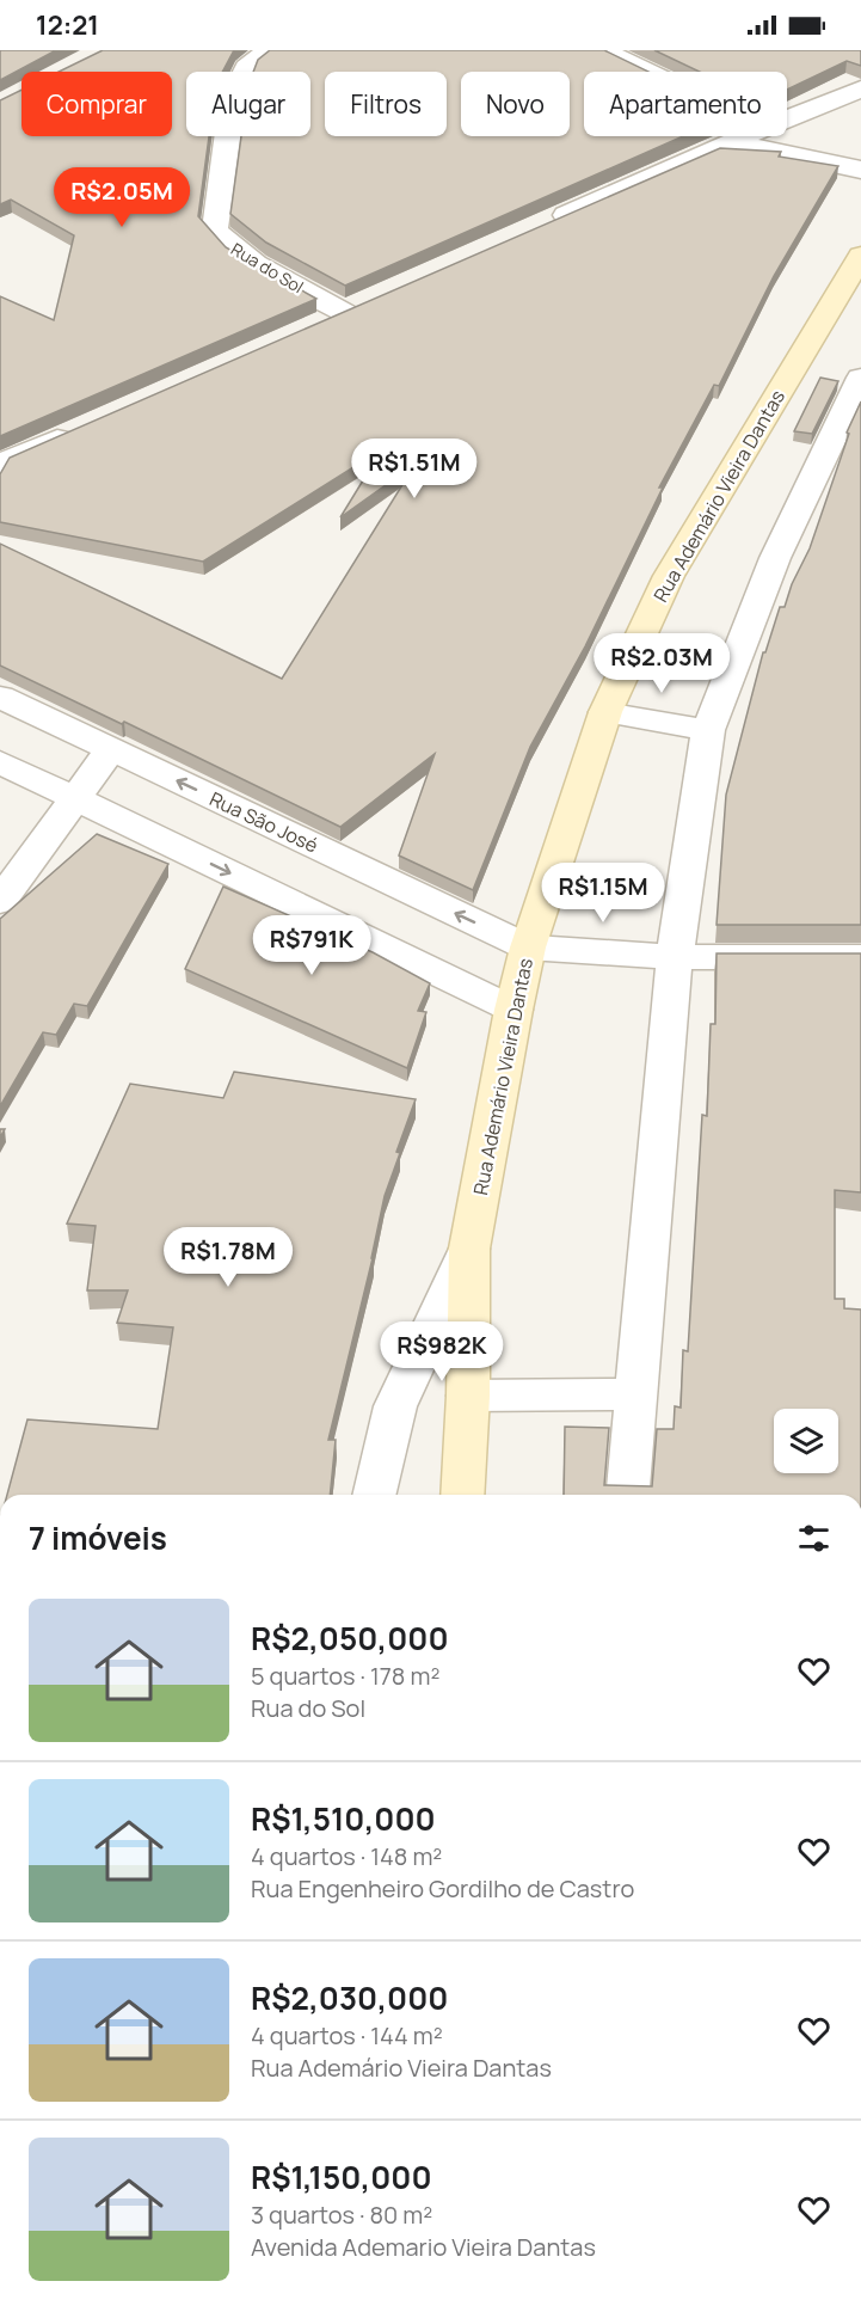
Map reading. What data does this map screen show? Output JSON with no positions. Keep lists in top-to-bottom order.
{
  "streets": {
    "main road": ["Rua Ademário Vieira Dantas"],
    "street": ["Rua do Sol", "Rua São José"]
  },
  "crossings": [
    ["Rua Ademário Vieira Dantas", "Rua São José"]
  ],
  "page": {
    "status": "12:21",
    "chip": [
      "Comprar",
      "Alugar",
      "Filtros",
      "Novo",
      "Apartamento"
    ],
    "price": [
      "R$2.05M",
      "R$1.51M",
      "R$2.03M",
      "R$1.15M",
      "R$791K",
      "R$1.78M",
      "R$982K"
    ],
    "heading": "7 imóveis",
    "list": [
      {
        "name": "R$2,050,000",
        "note": "5 quartos · 178 m² · Rua do Sol"
      },
      {
        "name": "R$1,510,000",
        "note": "4 quartos · 148 m² · Rua Engenheiro Gordilho de Castro"
      },
      {
        "name": "R$2,030,000",
        "note": "4 quartos · 144 m² · Rua Ademário Vieira Dantas"
      },
      {
        "name": "R$1,150,000",
        "note": "3 quartos · 80 m² · Avenida Ademario Vieira Dantas"
      }
    ]
  }
}
